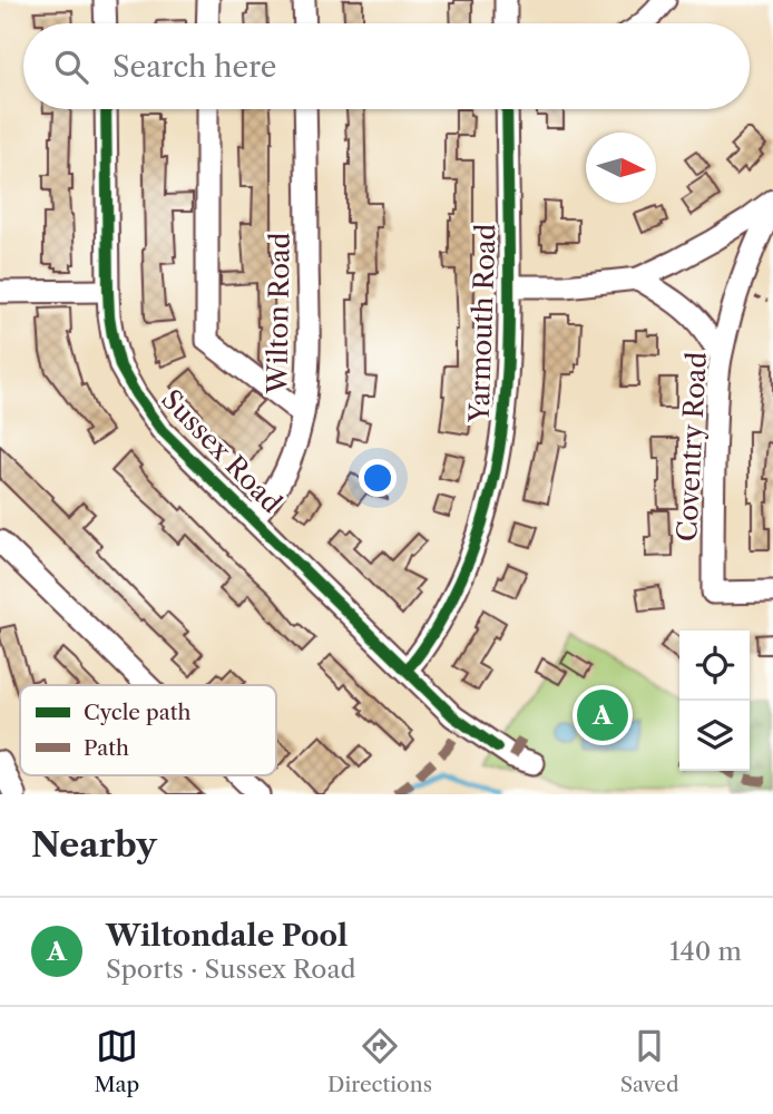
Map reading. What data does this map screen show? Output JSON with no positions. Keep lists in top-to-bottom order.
{
  "streets": {
    "street": [
      "Wilton Road",
      "Yarmouth Road",
      "Coventry Road",
      "Sussex Road"
    ]
  },
  "crossings": [
    ["Wilton Road", "Sussex Road"],
    ["Yarmouth Road", "Sussex Road"]
  ],
  "legend": ["Cycle path", "Path"],
  "north": "right",
  "page": {
    "search": "Search here",
    "pins": "A",
    "heading": "Nearby",
    "list": [
      {
        "mark": "A",
        "name": "Wiltondale Pool",
        "note": "Sports · Sussex Road",
        "value": "140 m"
      }
    ],
    "nav": ["Map", "Directions", "Saved"]
  }
}
